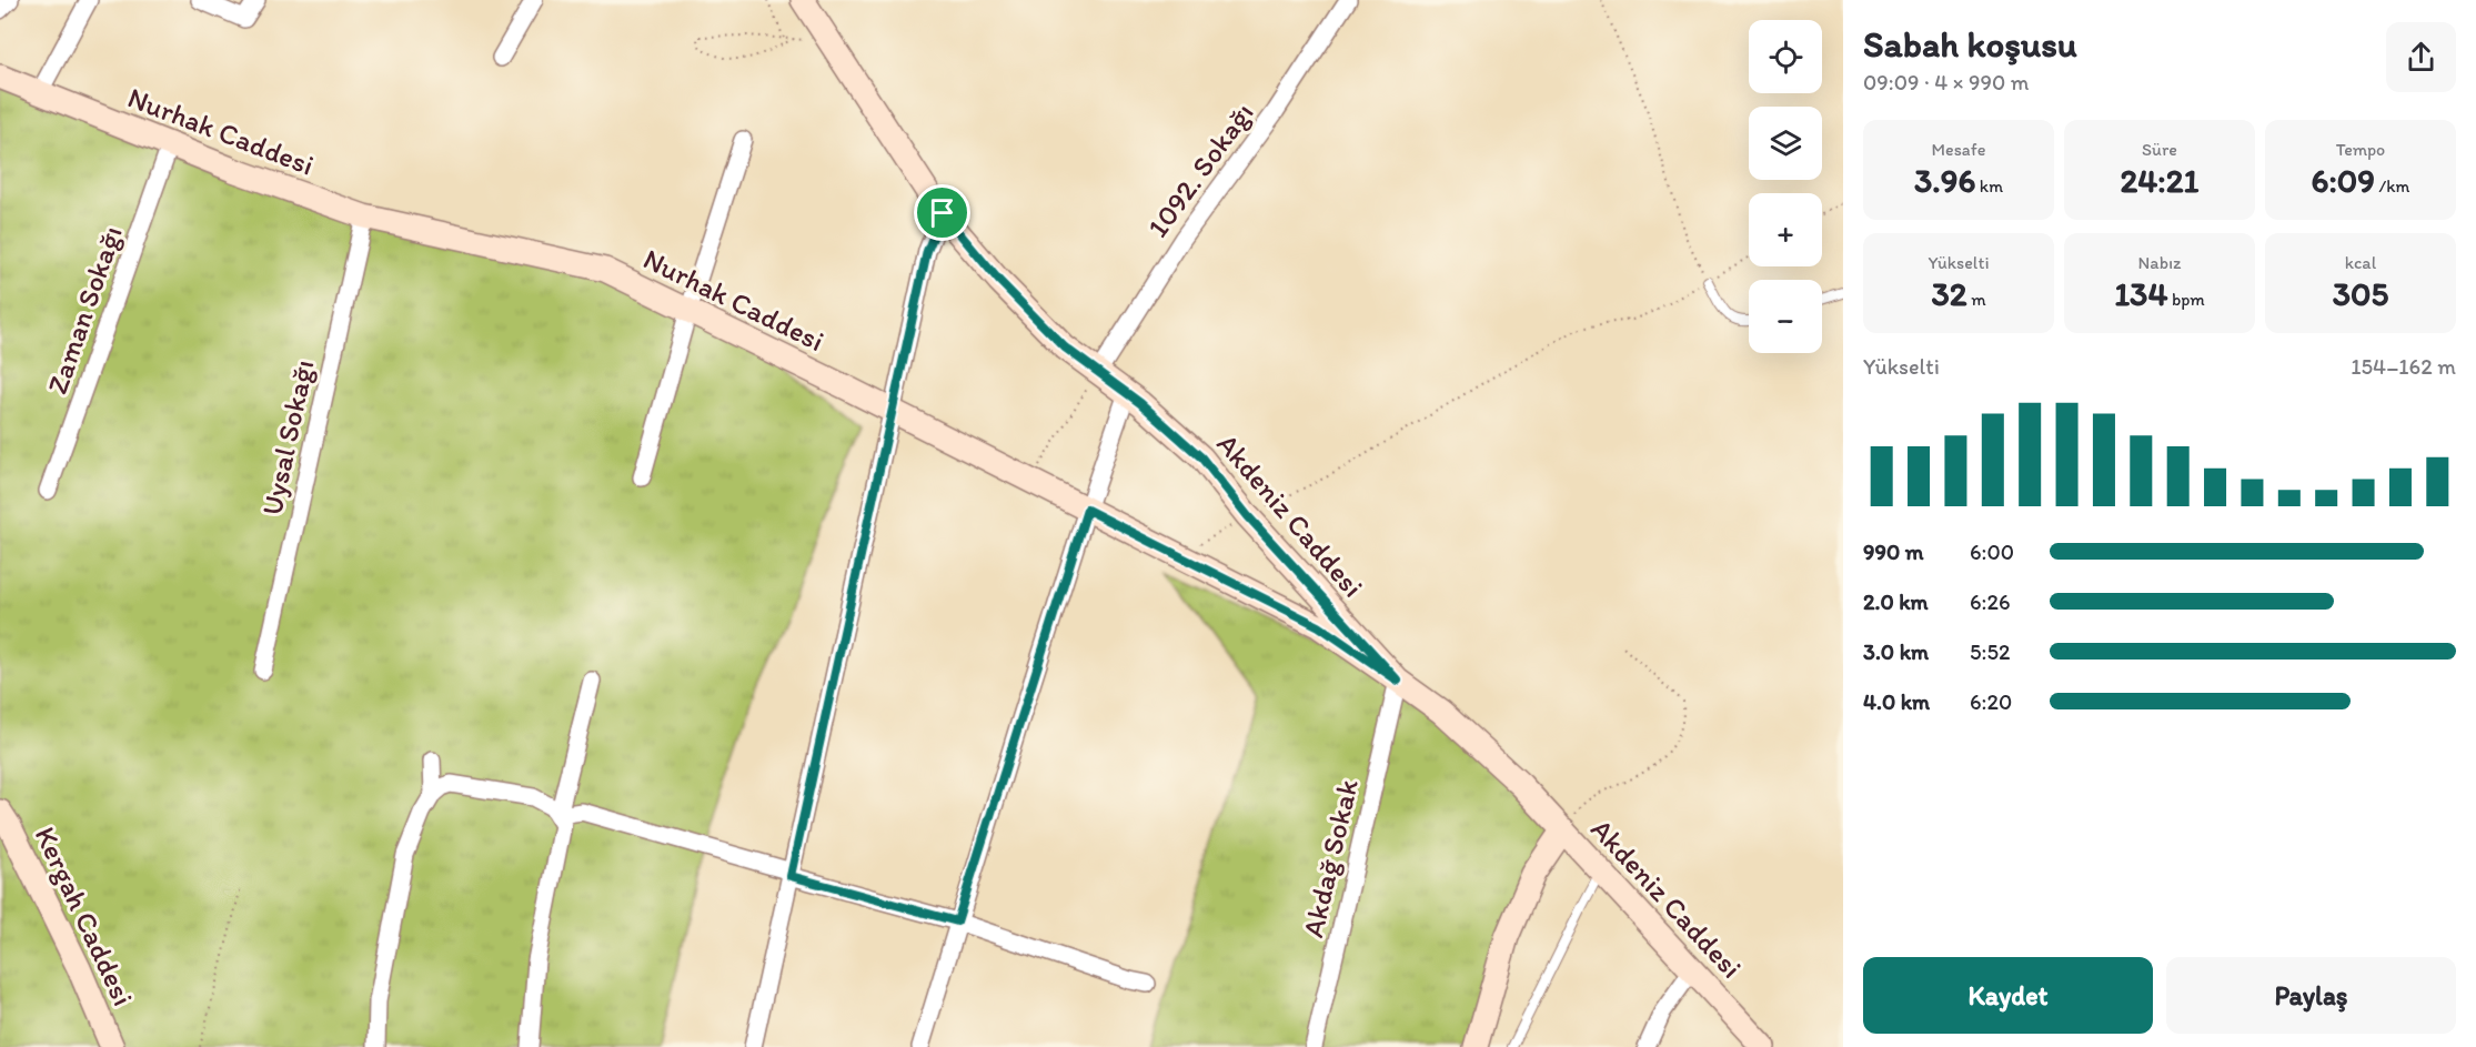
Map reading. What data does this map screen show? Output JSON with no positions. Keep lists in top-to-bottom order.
{
  "streets": {
    "street": [
      "Nurhak Caddesi",
      "1092. Sokağı",
      "Zaman Sokağı",
      "Uysal Sokağı",
      "Akdeniz Caddesi",
      "Akdağ Sokak",
      "Kergah Caddesi"
    ]
  },
  "crossings": [
    ["Nurhak Caddesi", "Zaman Sokağı"],
    ["Nurhak Caddesi", "Uysal Sokağı"],
    ["Nurhak Caddesi", "Akdeniz Caddesi"],
    ["Nurhak Caddesi", "Akdağ Sokak"],
    ["1092. Sokağı", "Akdeniz Caddesi"],
    ["Akdeniz Caddesi", "Akdağ Sokak"]
  ],
  "page": {
    "heading": ["Sabah koşusu", "09:09 · 4 × 990 m"],
    "map_buttons": ["+", "−"],
    "stats": [
      ["Mesafe", "3.96 km"],
      ["Süre", "24:21"],
      ["Tempo", "6:09 /km"],
      ["Yükselti", "32 m"],
      ["Nabız", "134 bpm"],
      ["kcal", "305"]
    ],
    "chart": ["Yükselti", "154–162 m"],
    "list": [
      {
        "name": "990 m",
        "note": "6:00"
      },
      {
        "name": "2.0 km",
        "note": "6:26"
      },
      {
        "name": "3.0 km",
        "note": "5:52"
      },
      {
        "name": "4.0 km",
        "note": "6:20"
      }
    ],
    "buttons": ["Kaydet", "Paylaş"]
  }
}
